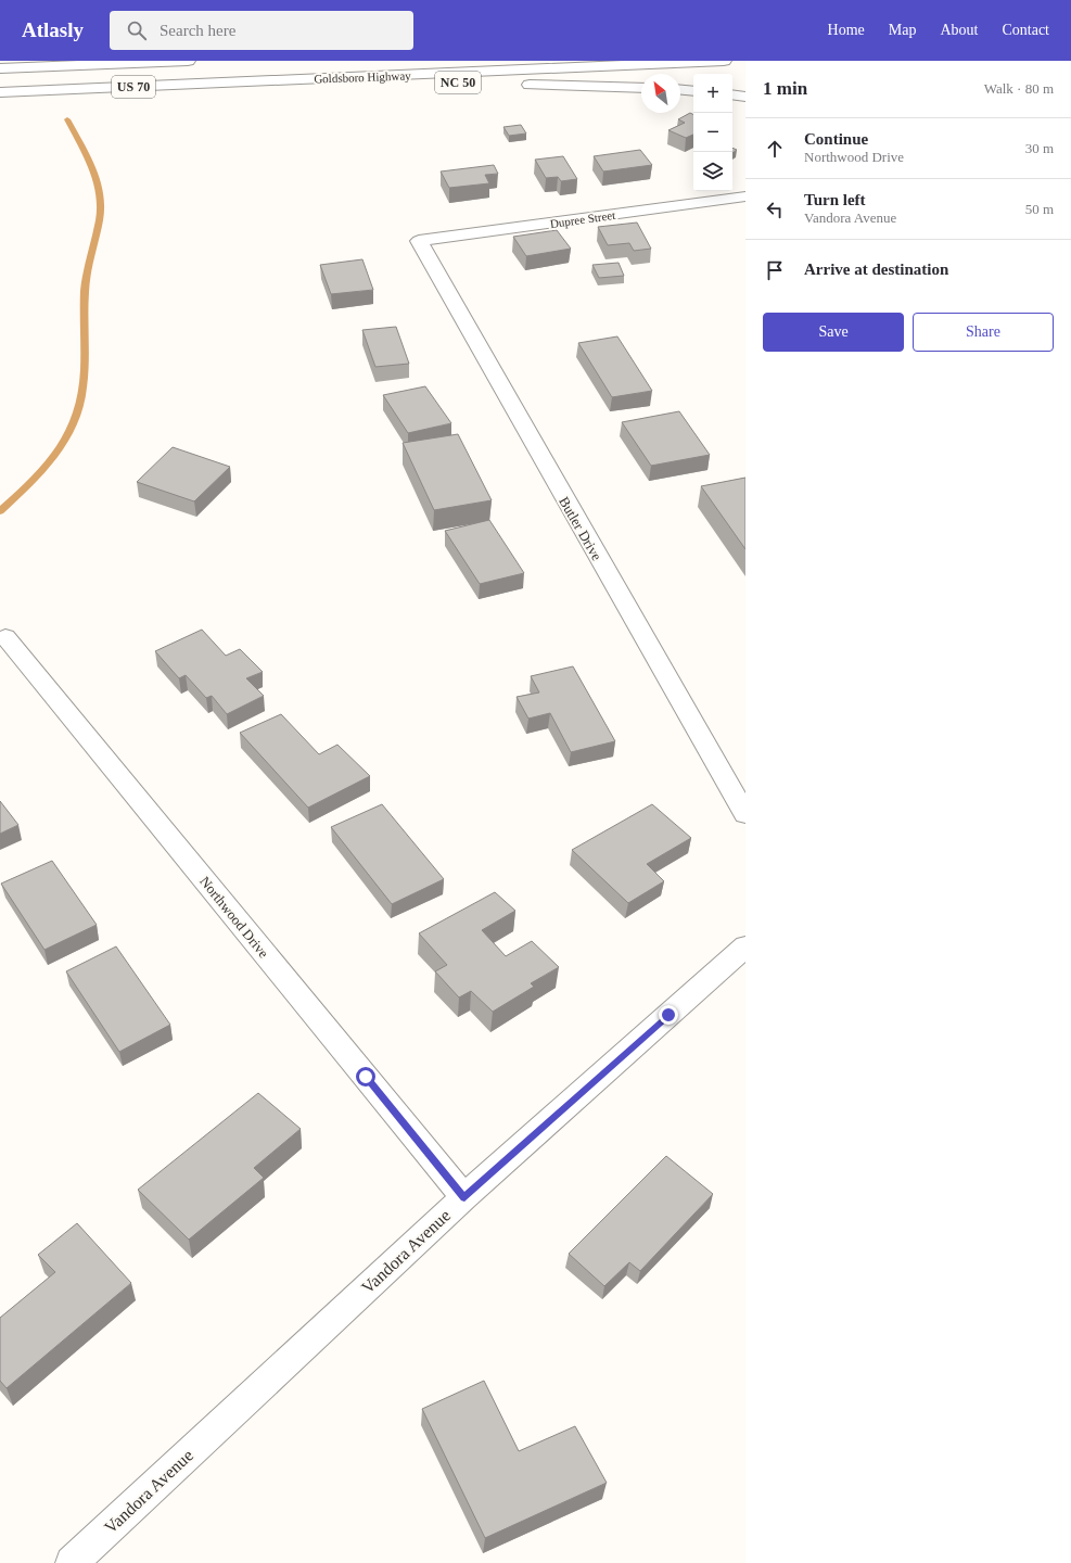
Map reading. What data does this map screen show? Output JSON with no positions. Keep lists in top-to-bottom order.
{
  "streets": {
    "street": [
      "Goldsboro Highway",
      "NC 50",
      "US 70",
      "Dupree Street",
      "Butler Drive",
      "Northwood Drive",
      "Vandora Avenue"
    ]
  },
  "crossings": [
    ["Goldsboro Highway", "NC 50"],
    ["Dupree Street", "Butler Drive"],
    ["Northwood Drive", "Vandora Avenue"]
  ],
  "north": "top left",
  "page": {
    "header": "Atlasly",
    "search": "Search here",
    "nav": [
      "Home",
      "Map",
      "About",
      "Contact"
    ],
    "heading": ["1 min", "Walk · 80 m"],
    "map_buttons": ["+", "−"],
    "list": [
      ["Continue", "Northwood Drive", "30 m"],
      ["Turn left", "Vandora Avenue", "50 m"],
      "Arrive at destination"
    ],
    "buttons": ["Save", "Share"]
  }
}
